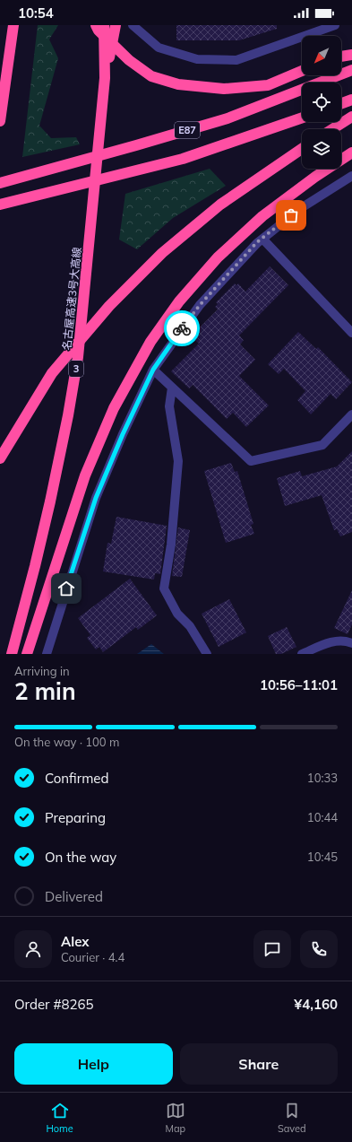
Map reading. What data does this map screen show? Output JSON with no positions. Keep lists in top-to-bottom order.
{
  "streets": {
    "highway": ["E87", "名古屋高速3号大高線", "3"]
  },
  "north": "bottom left",
  "page": {
    "status": "10:54",
    "heading": ["2 min", "Arriving in", "10:56–11:01"],
    "panel": [
      "Alex",
      "Courier · 4.4",
      "Order #8265",
      "¥4,160"
    ],
    "bar": "On the way · 100 m",
    "list": [
      ["Confirmed", "10:33"],
      ["Preparing", "10:44"],
      ["On the way", "10:45"],
      "Delivered"
    ],
    "buttons": ["Help", "Share"],
    "tabs": ["Home", "Map", "Saved"]
  }
}
